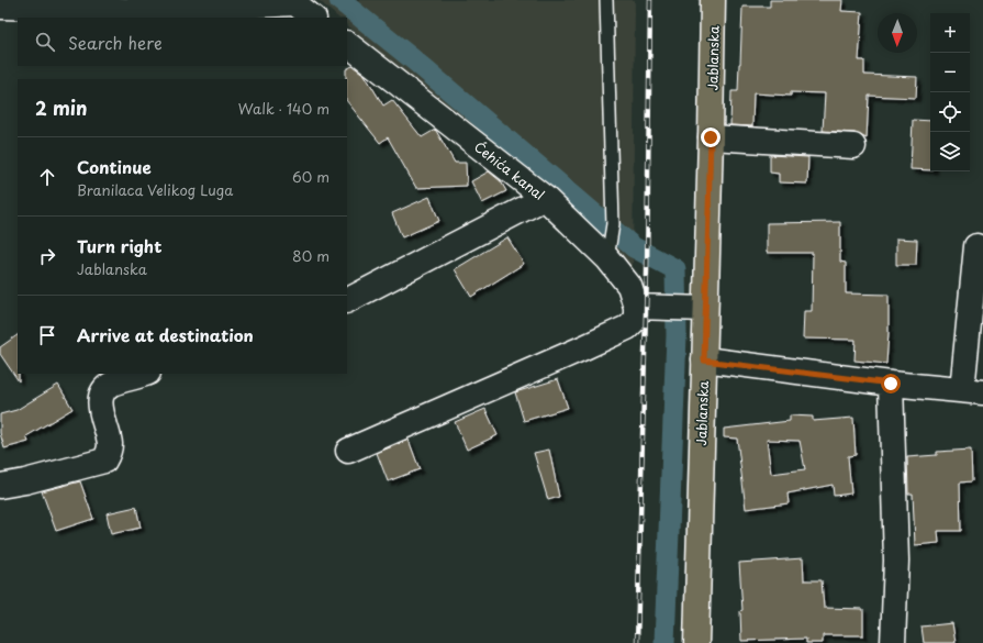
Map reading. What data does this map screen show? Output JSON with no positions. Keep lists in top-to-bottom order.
{
  "streets": {
    "main road": ["Jablanska"],
    "street": ["Ćehića kanal"]
  },
  "north": "bottom",
  "page": {
    "map_buttons": ["+", "−"],
    "search": "Search here",
    "heading": ["2 min", "Walk · 140 m"],
    "list": [
      ["Continue", "Branilaca Velikog Luga", "60 m"],
      ["Turn right", "Jablanska", "80 m"],
      "Arrive at destination"
    ]
  }
}
